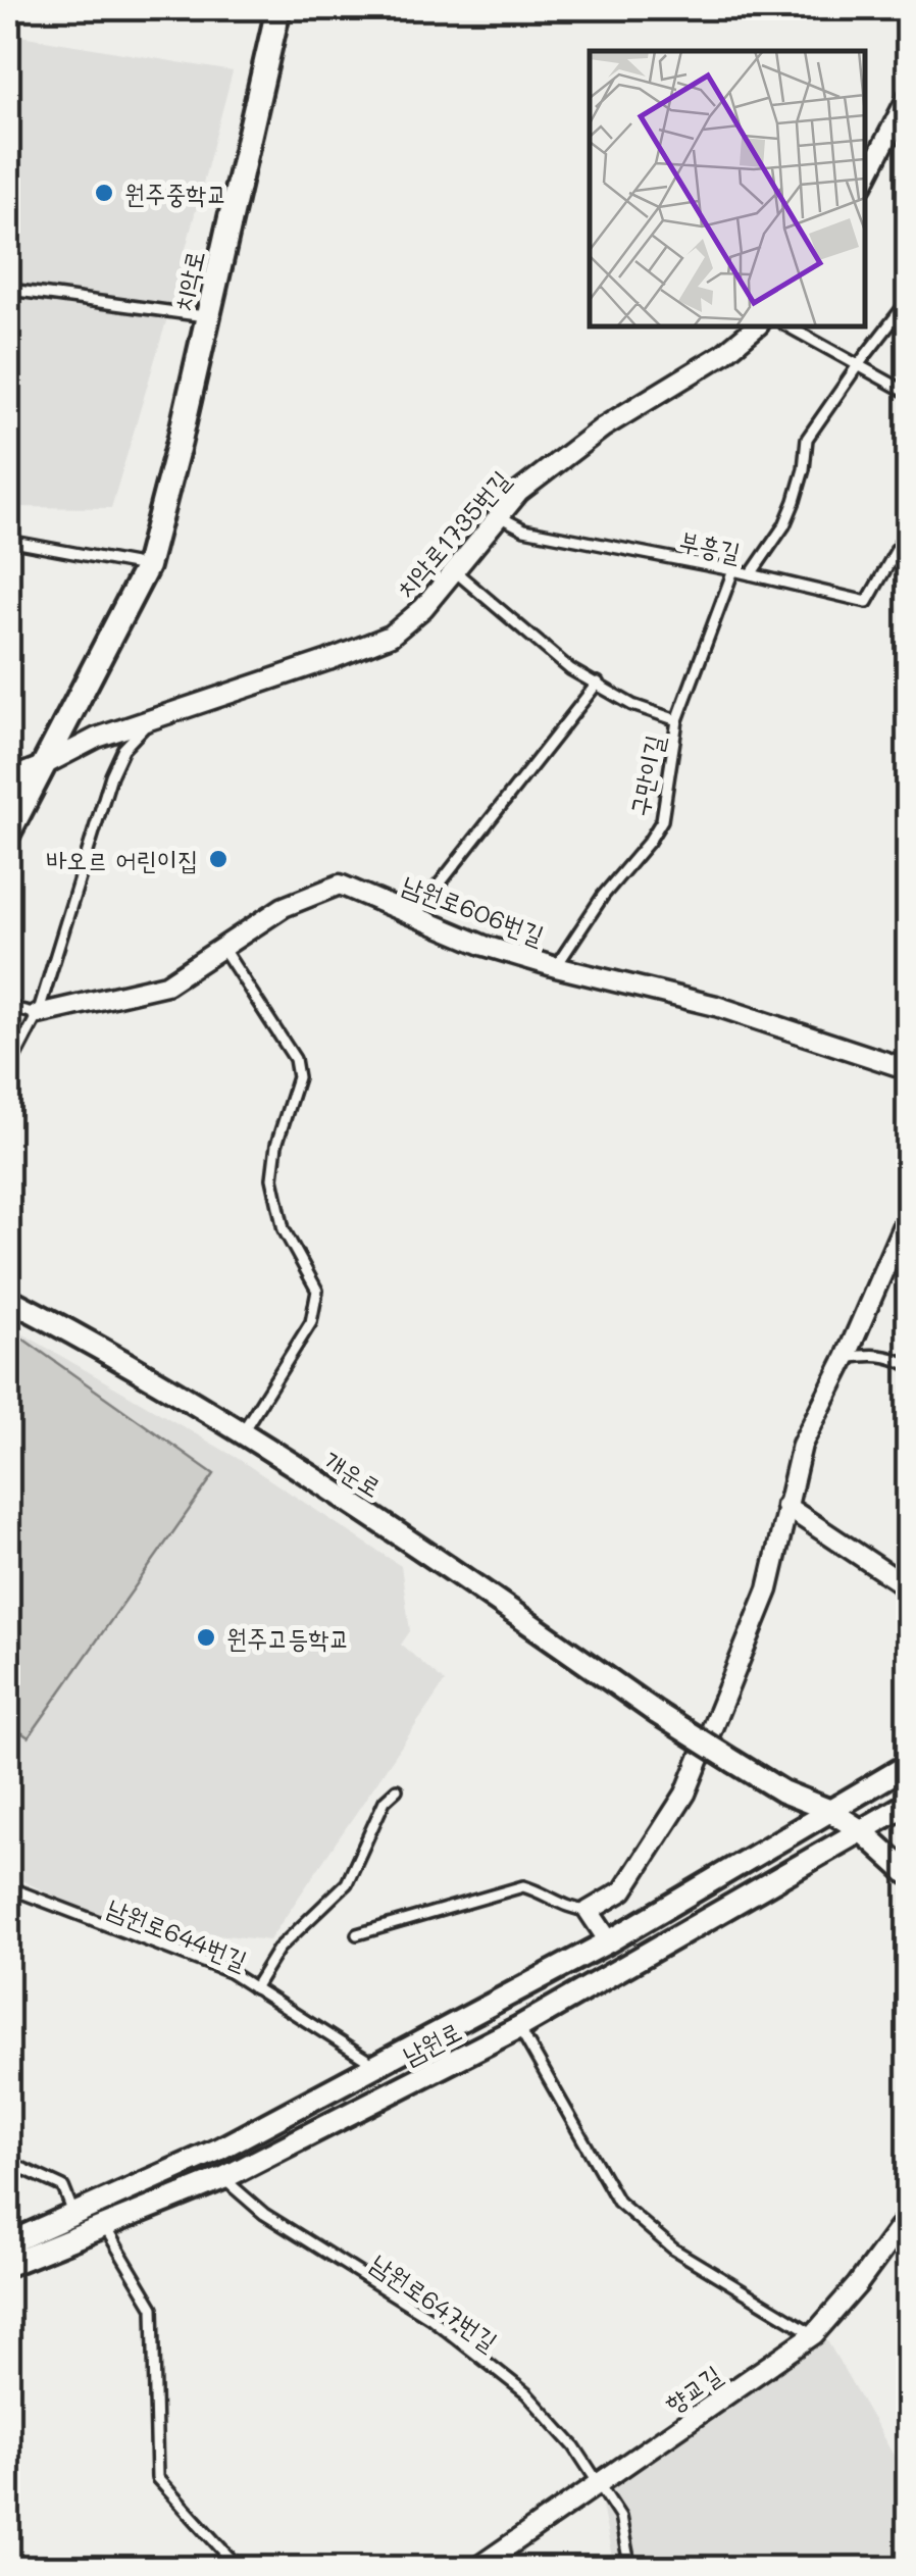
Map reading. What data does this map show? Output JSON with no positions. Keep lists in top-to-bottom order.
{
  "streets": {
    "main road": ["치악로"],
    "street": [
      "치악로1735번길",
      "남원로606번길",
      "개운로",
      "남원로",
      "향교길"
    ],
    "lane": [
      "부흥길",
      "구만이길",
      "남원로644번길",
      "남원로647번길"
    ]
  },
  "crossings": [
    ["치악로", "치악로1735번길"],
    ["치악로1735번길", "부흥길"],
    ["부흥길", "구만이길"],
    ["구만이길", "남원로606번길"],
    ["개운로", "남원로"],
    ["남원로644번길", "남원로"],
    ["남원로", "남원로647번길"],
    ["남원로647번길", "향교길"]
  ],
  "places": ["원주중학교", "바오르 어린이집", "원주고등학교"]
}
